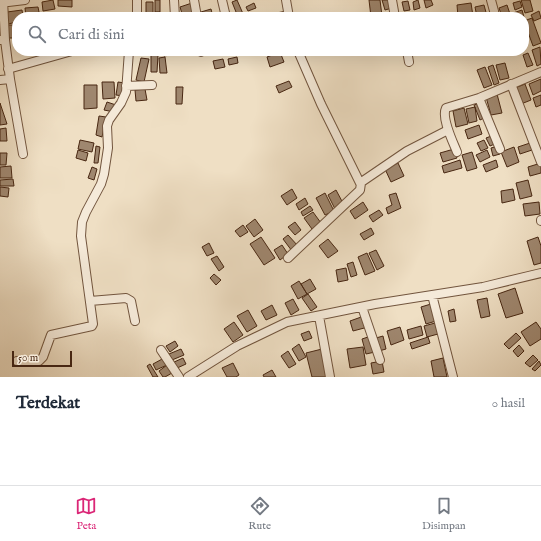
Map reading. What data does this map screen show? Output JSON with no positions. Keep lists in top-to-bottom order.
{
  "scale_bar": "50 m",
  "page": {
    "search": "Cari di sini",
    "scale": "50 m",
    "heading": ["Terdekat", "0 hasil"],
    "nav": ["Peta", "Rute", "Disimpan"]
  }
}
